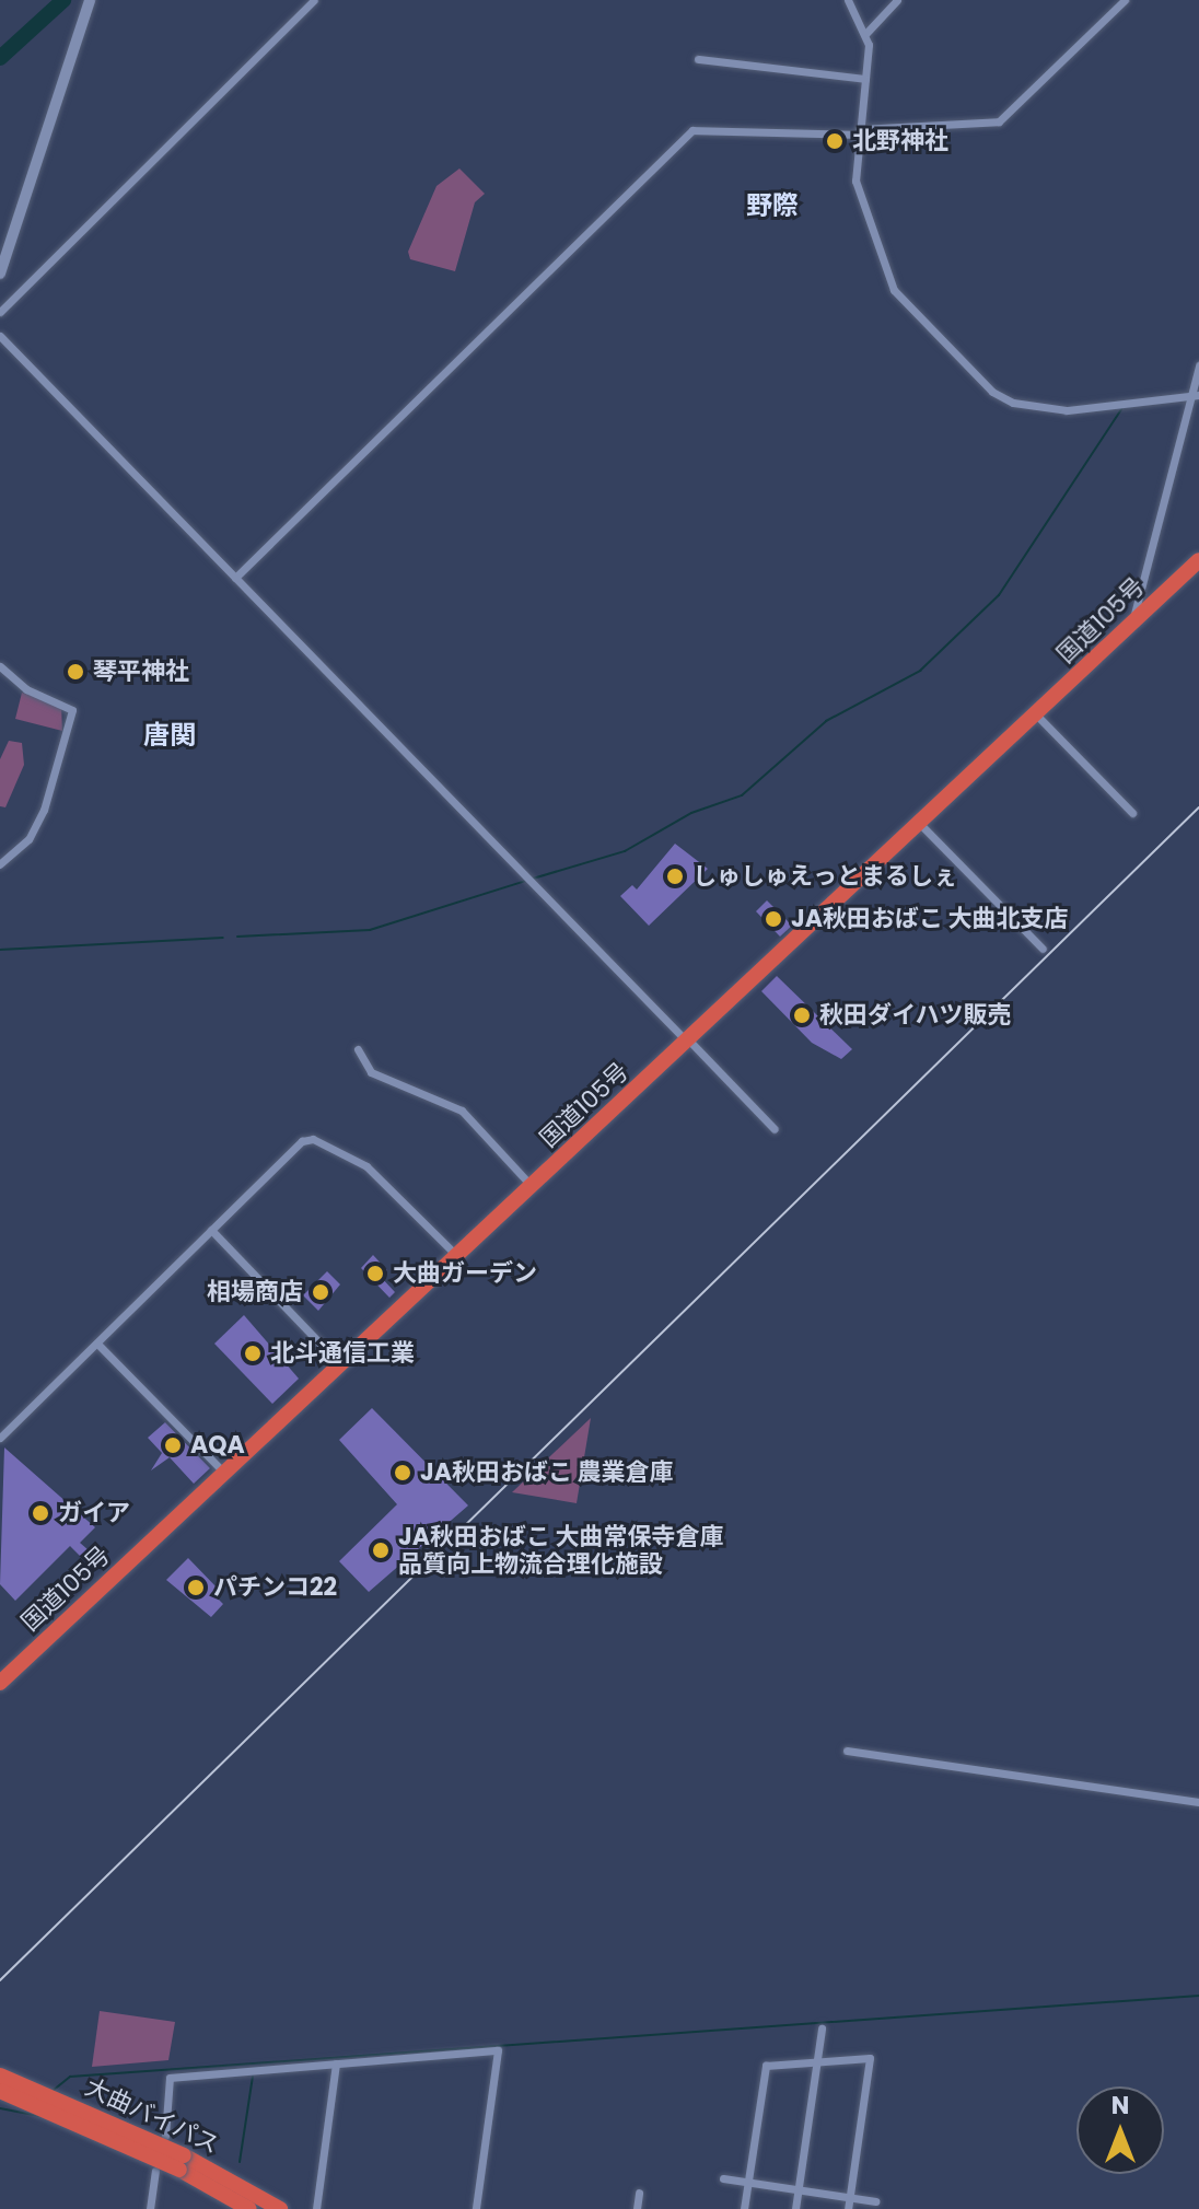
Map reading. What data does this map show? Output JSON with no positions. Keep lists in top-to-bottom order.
{
  "streets": {
    "highway": ["国道105号", "大曲バイパス"]
  },
  "districts": ["野際", "唐関"],
  "places": [
    "北野神社",
    "琴平神社",
    "しゅしゅえっとまるしぇ",
    "JA秋田おばこ 大曲北支店",
    "秋田ダイハツ販売",
    "大曲ガーデン",
    "相場商店",
    "北斗通信工業",
    "AQA",
    "JA秋田おばこ 農業倉庫",
    "ガイア",
    "JA秋田おばこ 大曲常保寺倉庫 品質向上物流合理化施設",
    "パチンコ22"
  ],
  "north": "top"
}
